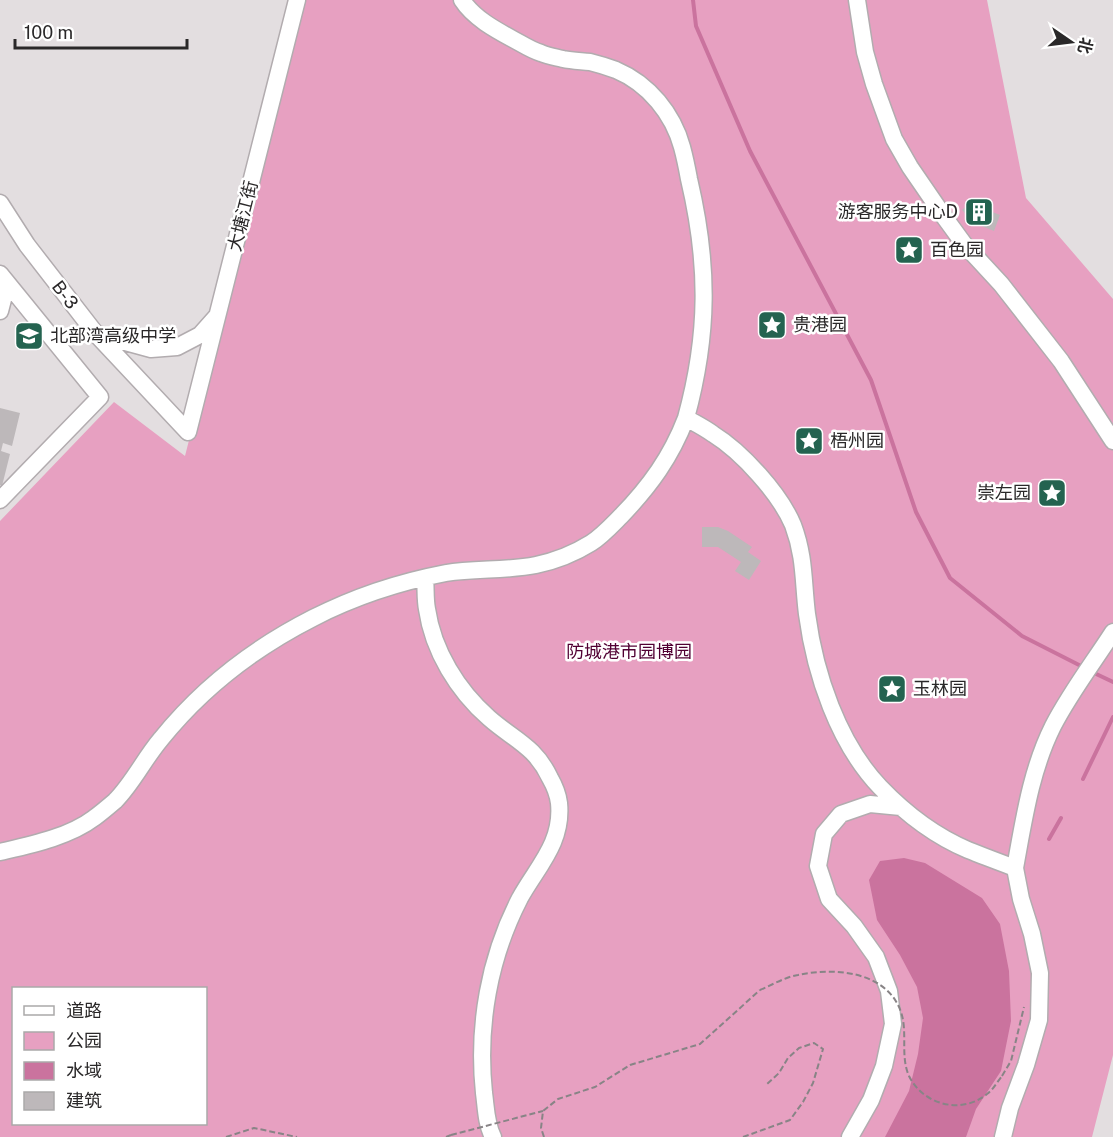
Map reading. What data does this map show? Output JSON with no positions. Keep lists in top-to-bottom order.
{
  "streets": {
    "street": ["大塘江街", "B-3"]
  },
  "crossings": [
    ["大塘江街", "B-3"]
  ],
  "parks": ["防城港市园博园"],
  "places": {
    "building": ["游客服务中心D"],
    "place": [
      "百色园",
      "贵港园",
      "梧州园",
      "崇左园",
      "玉林园"
    ],
    "school or university": ["北部湾高级中学"]
  },
  "legend": [
    "道路",
    "公园",
    "水域",
    "建筑"
  ],
  "scale_bar": "100 m",
  "north": "right"
}
